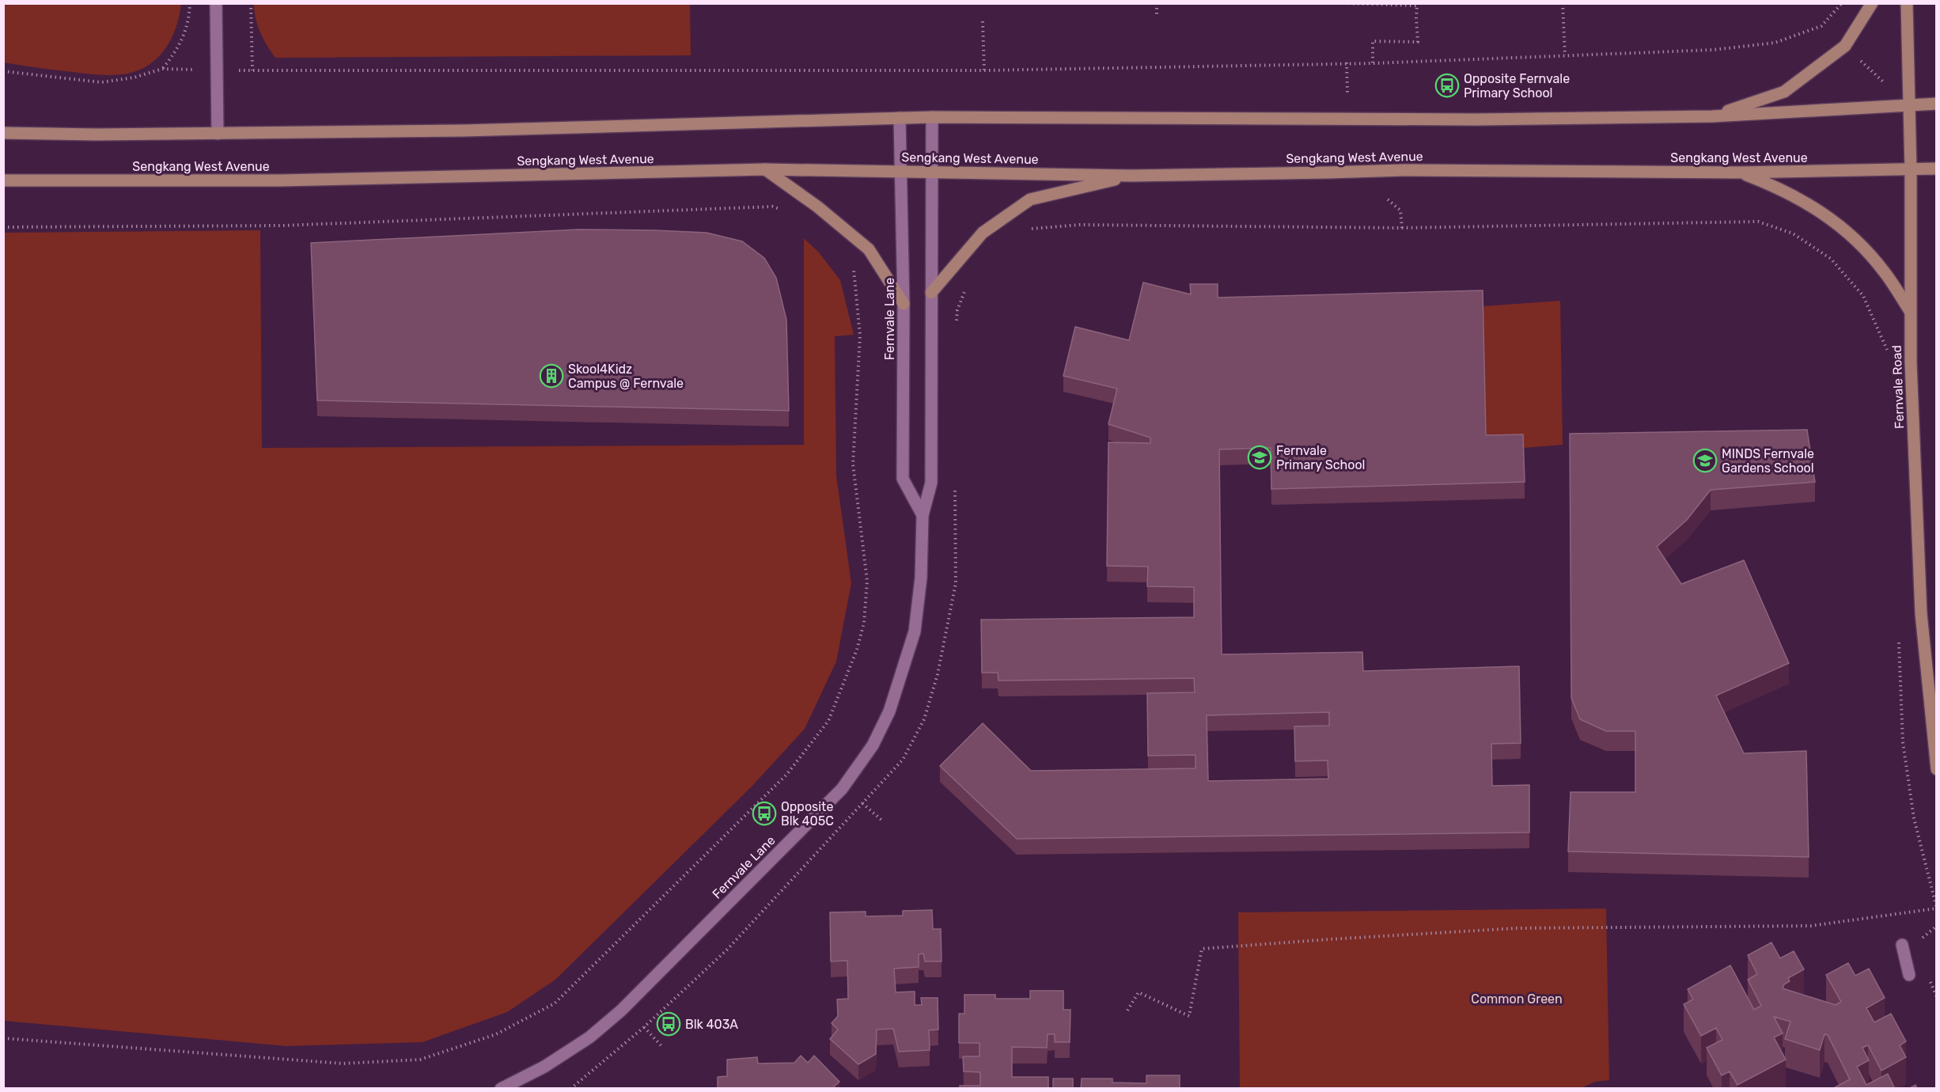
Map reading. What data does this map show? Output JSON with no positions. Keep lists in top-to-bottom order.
{
  "streets": {
    "main road": ["Sengkang West Avenue", "Fernvale Road"],
    "street": ["Fernvale Lane"]
  },
  "crossings": [
    ["Sengkang West Avenue", "Fernvale Lane"],
    ["Sengkang West Avenue", "Fernvale Road"]
  ],
  "parks": ["Common Green"],
  "places": {
    "bus stop": ["Opposite Fernvale Primary School", "Opposite Blk 405C", "Blk 403A"],
    "building": ["Skool4Kidz Campus @ Fernvale"],
    "school or university": ["Fernvale Primary School", "MINDS Fernvale Gardens School"]
  }
}
